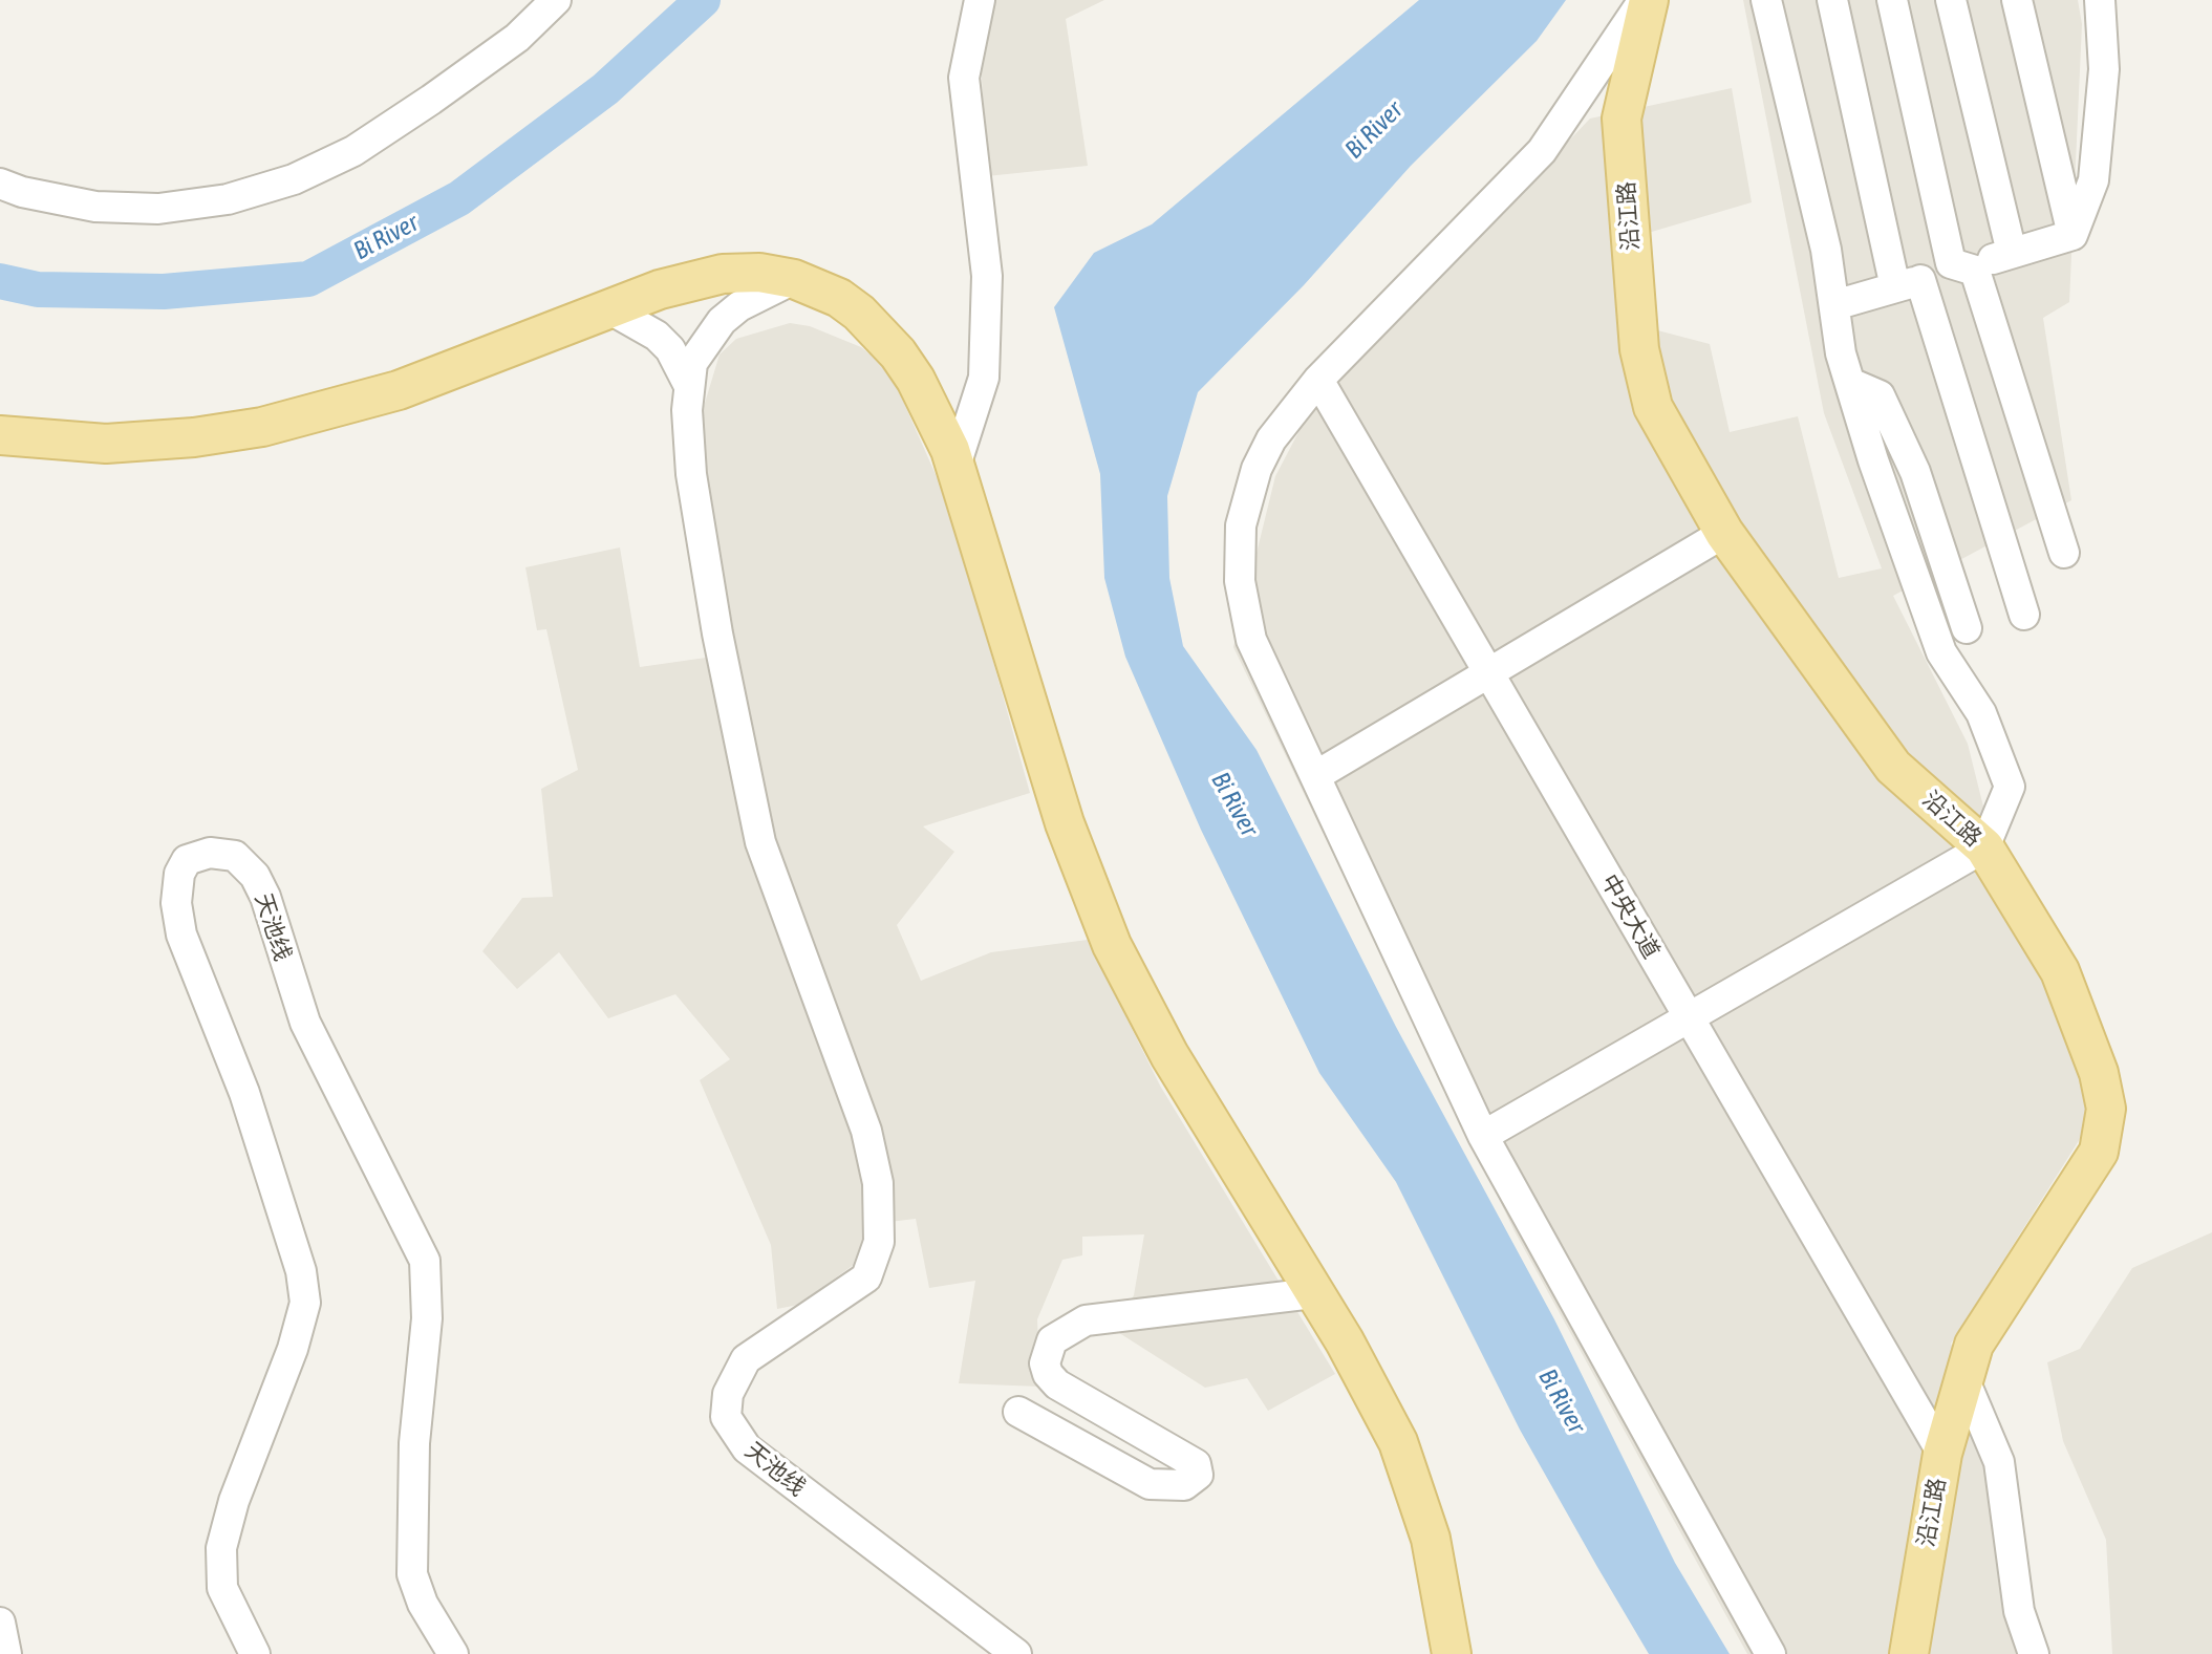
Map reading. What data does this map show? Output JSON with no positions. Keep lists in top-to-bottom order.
{
  "streets": {
    "main road": ["沿江路"],
    "street": ["中央大道", "天池线"]
  },
  "crossings": [
    ["沿江路", "中央大道"]
  ],
  "water": ["Bi River"]
}
